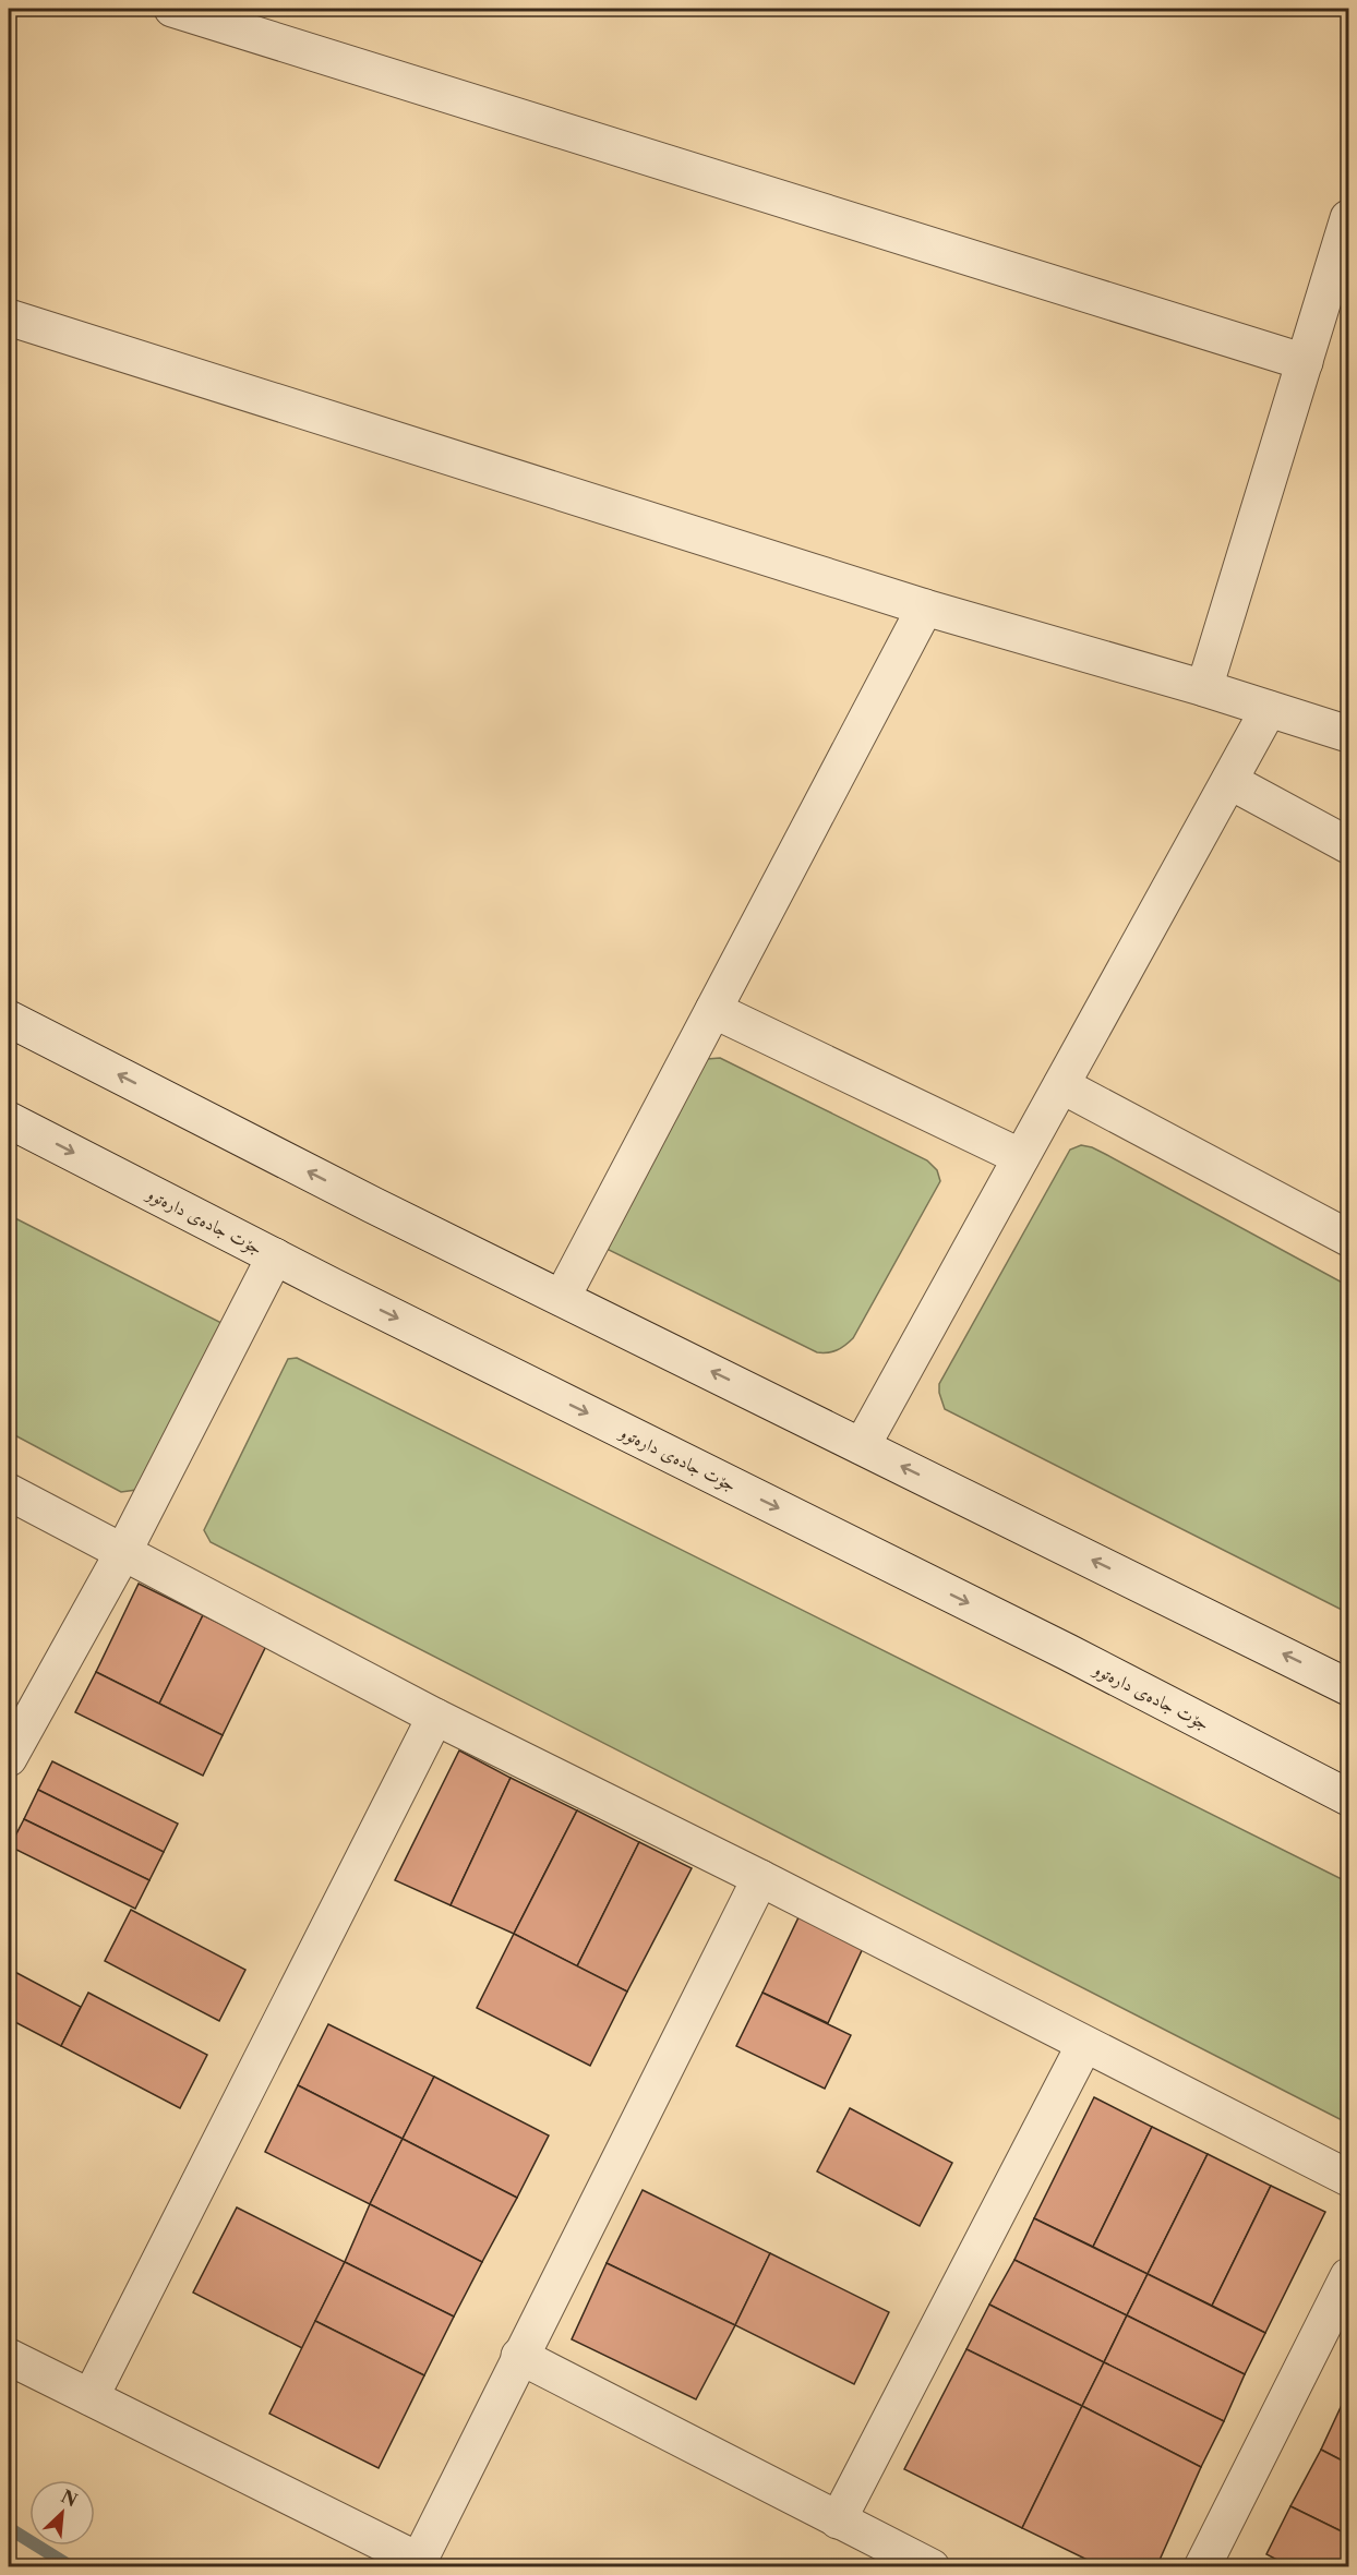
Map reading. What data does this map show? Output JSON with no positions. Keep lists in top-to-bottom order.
{
  "streets": {
    "street": ["جۆت جادەی دارەتوو"]
  },
  "north": "top right"
}
